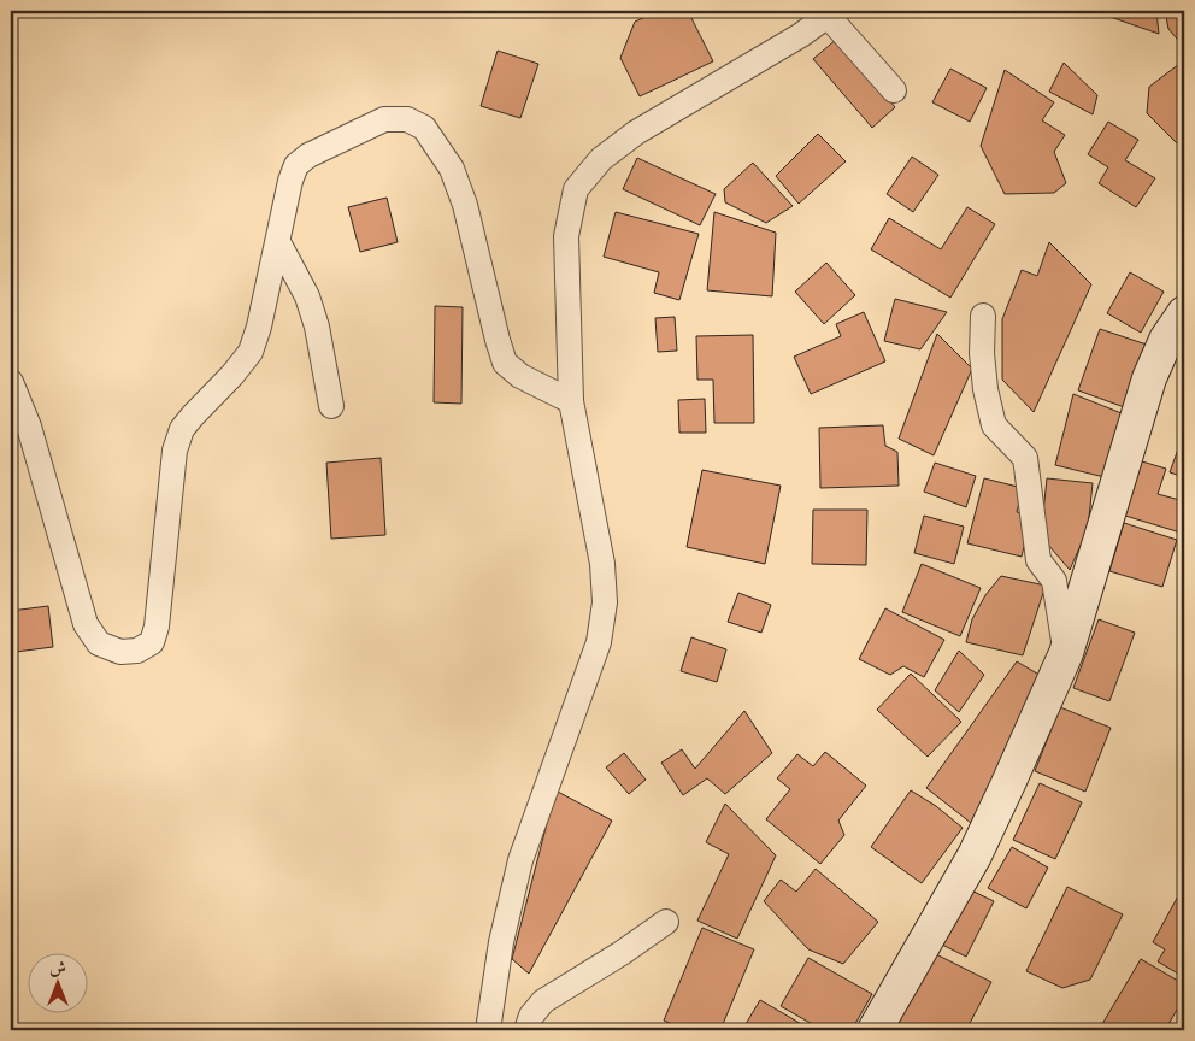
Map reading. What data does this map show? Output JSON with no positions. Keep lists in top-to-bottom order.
{
  "north": "top"
}
